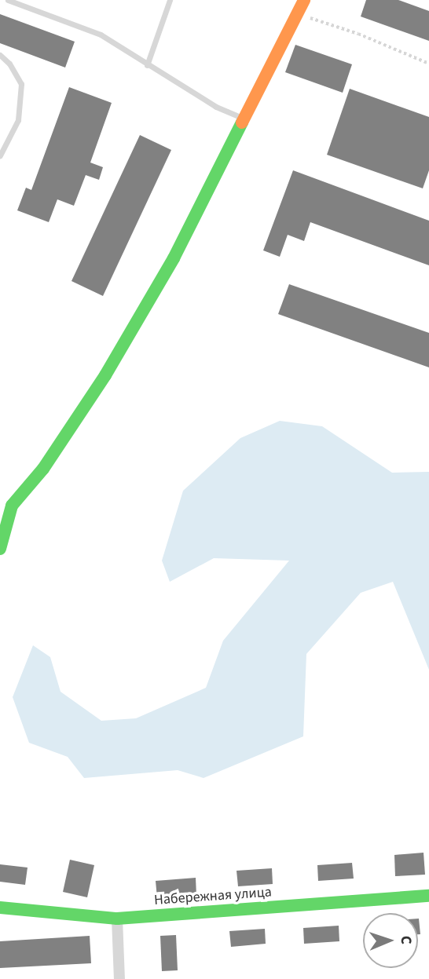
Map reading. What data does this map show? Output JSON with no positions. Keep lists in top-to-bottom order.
{
  "streets": {
    "street": ["Набережная улица"]
  },
  "north": "right"
}
